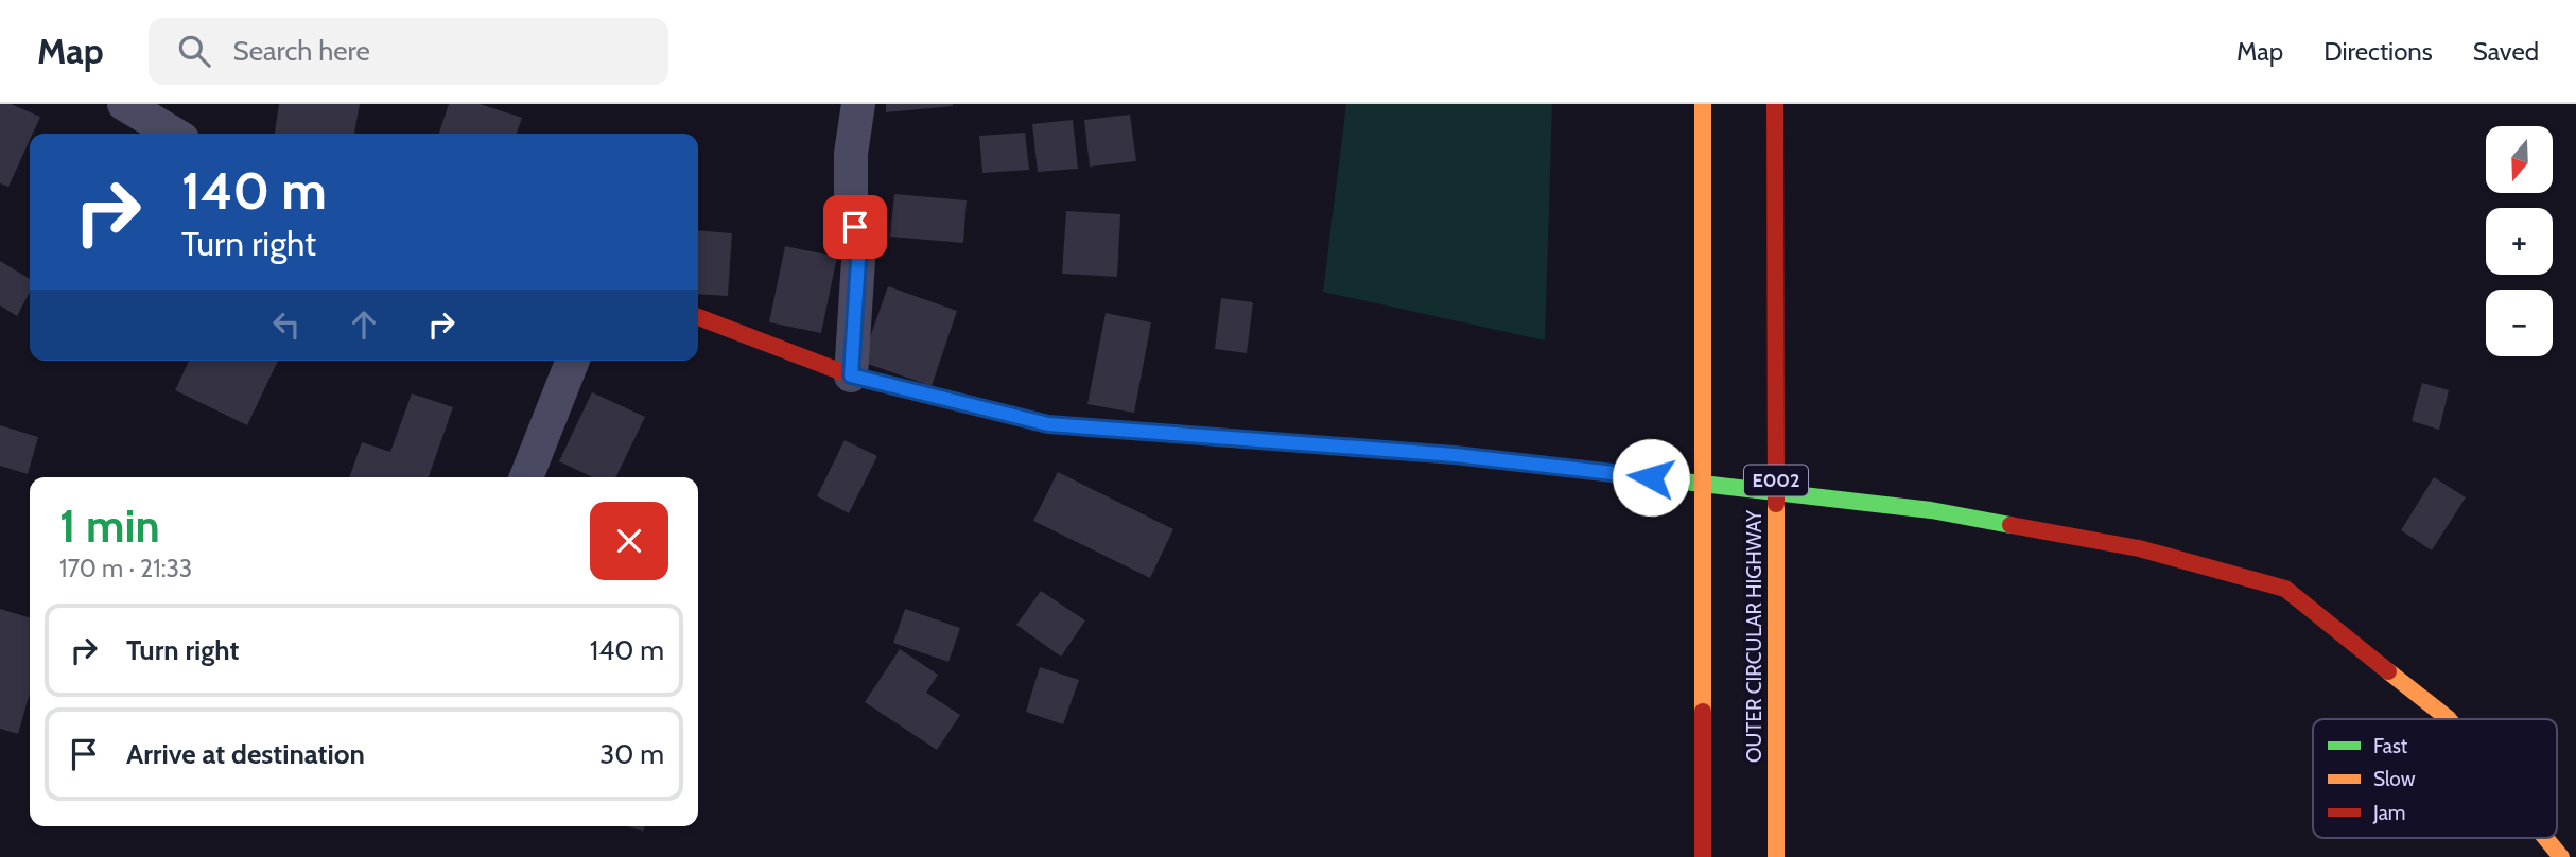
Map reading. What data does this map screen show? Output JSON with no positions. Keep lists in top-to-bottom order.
{
  "streets": {
    "main road": ["E002", "OUTER CIRCULAR HIGHWAY"]
  },
  "legend": ["Fast", "Slow", "Jam"],
  "north": "bottom",
  "page": {
    "header": "Map",
    "search": "Search here",
    "nav": ["Map", "Directions", "Saved"],
    "map_buttons": ["+", "−"],
    "turn": ["140 m", "Turn right"],
    "heading": ["1 min", "170 m · 21:33"],
    "list": [
      {
        "name": "Turn right",
        "value": "140 m"
      },
      {
        "name": "Arrive at destination",
        "value": "30 m"
      }
    ]
  }
}
